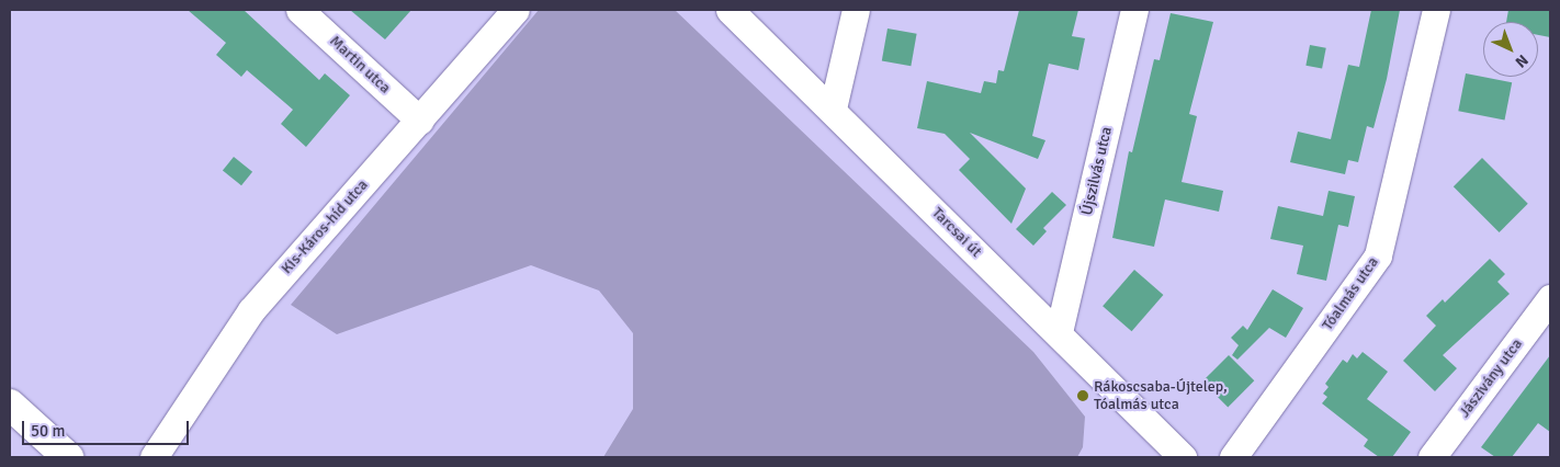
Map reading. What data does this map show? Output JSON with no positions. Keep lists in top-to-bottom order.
{
  "streets": {
    "street": [
      "Martin utca",
      "Újszilvás utca",
      "Kis-Káros-híd utca",
      "Tarcsai út",
      "Tóalmás utca",
      "Jászivány utca"
    ]
  },
  "crossings": [
    ["Martin utca", "Kis-Káros-híd utca"],
    ["Újszilvás utca", "Tarcsai út"]
  ],
  "places": ["Rákoscsaba-Újtelep, Tóalmás utca"],
  "scale_bar": "50 m",
  "north": "bottom right"
}
